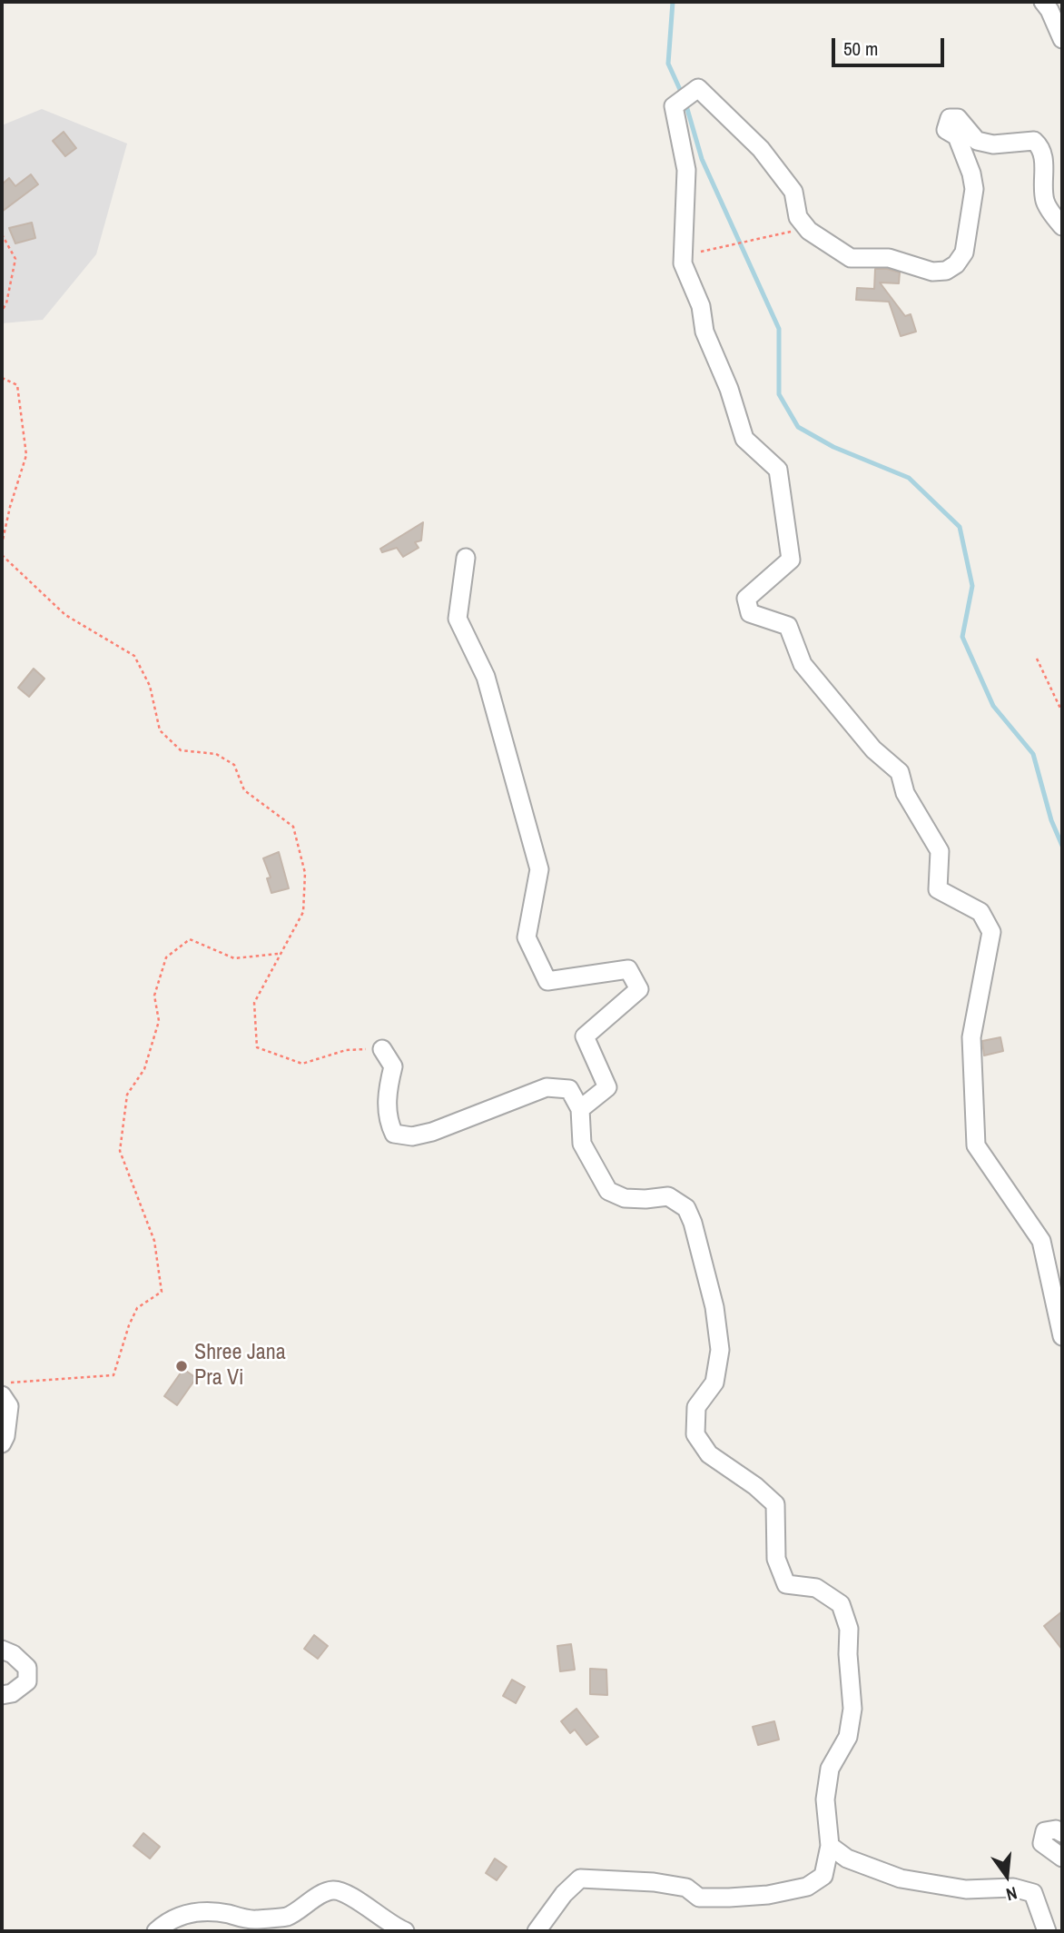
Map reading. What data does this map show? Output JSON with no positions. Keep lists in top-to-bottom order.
{
  "places": ["Shree Jana Pra Vi"],
  "scale_bar": "50 m",
  "north": "bottom"
}
